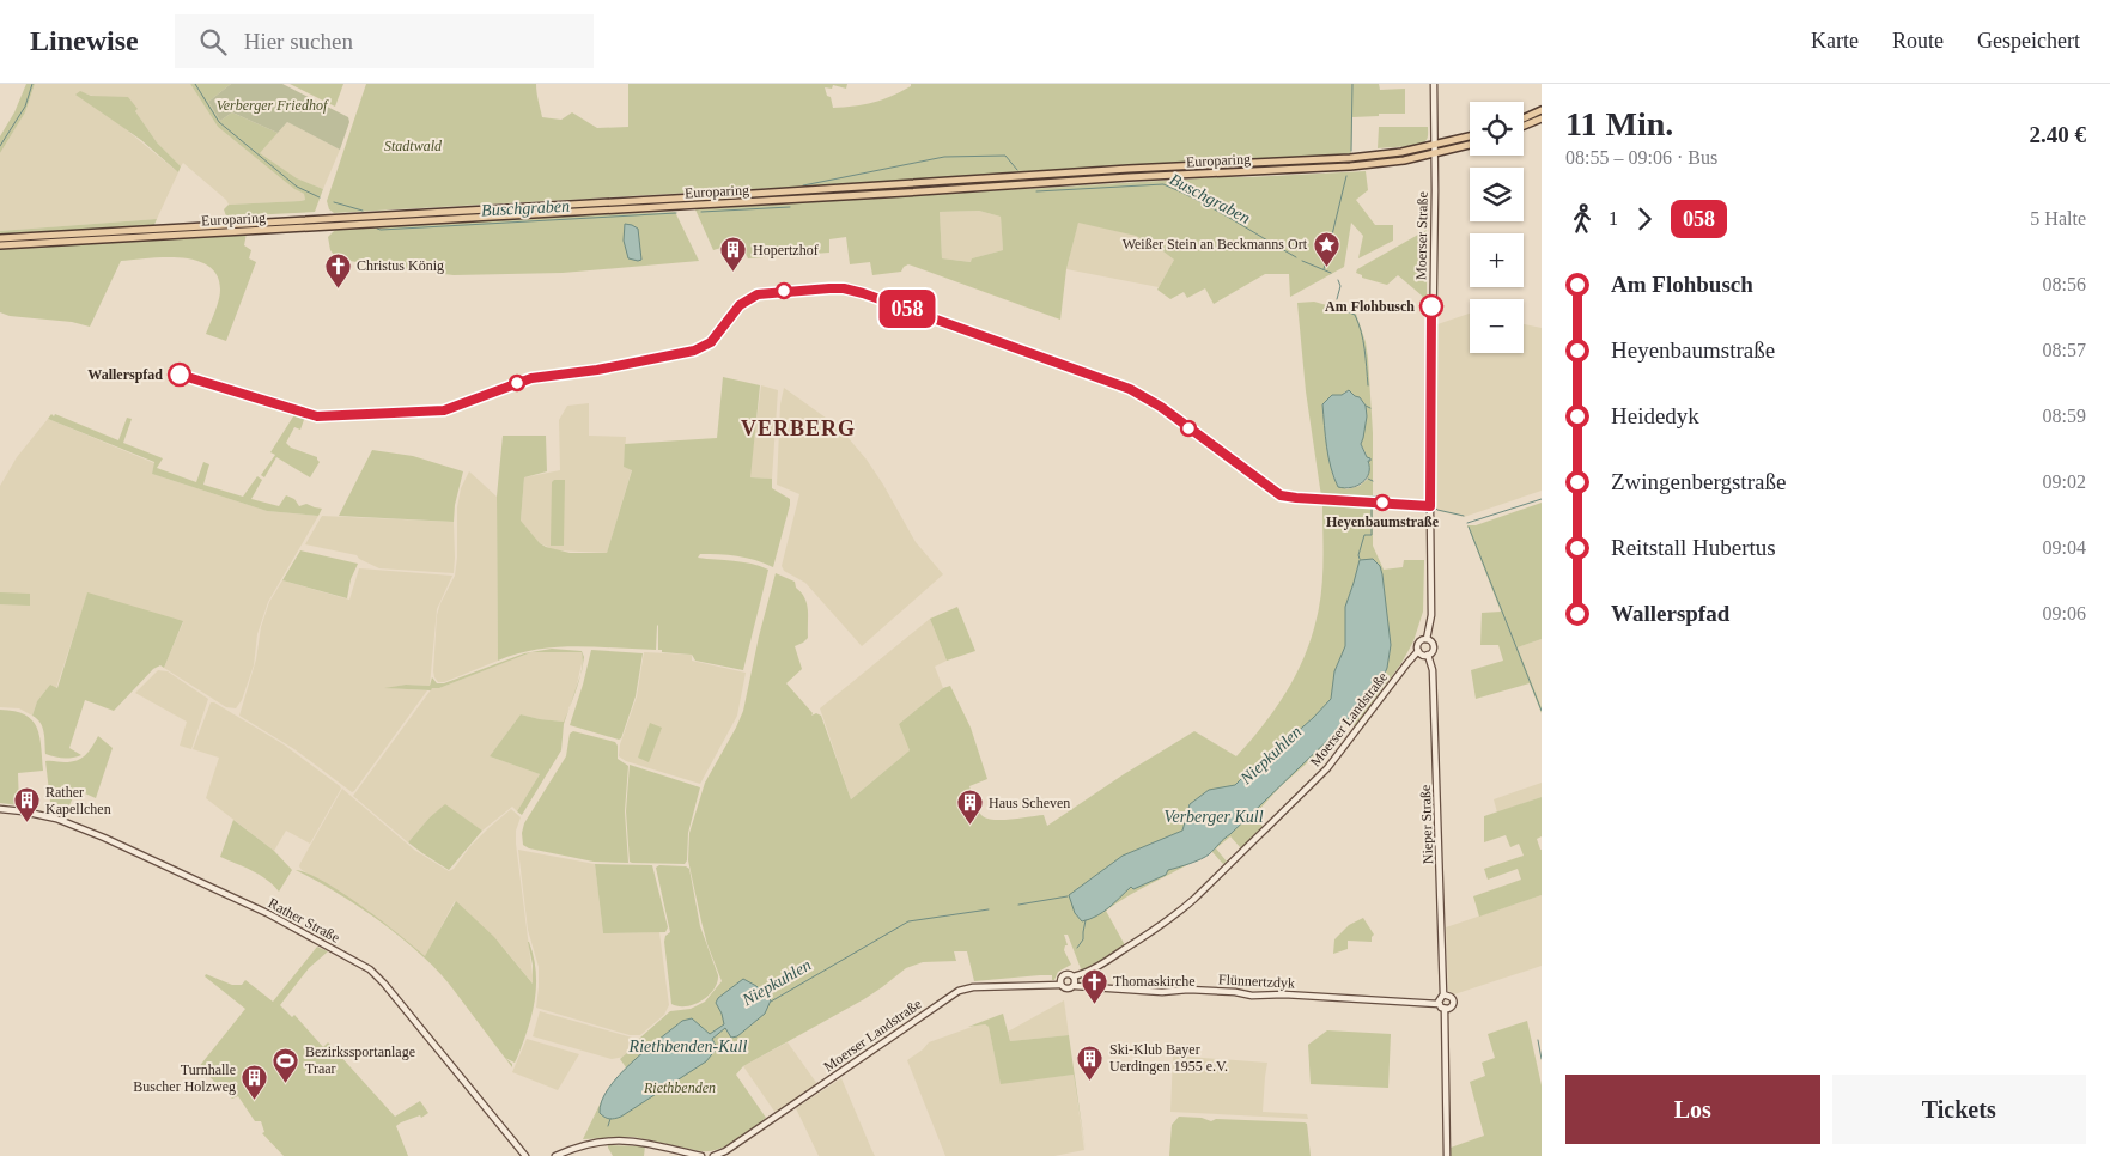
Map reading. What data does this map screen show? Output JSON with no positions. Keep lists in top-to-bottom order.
{
  "streets": {
    "main road": [
      "Europaring",
      "Moerser Straße",
      "Moerser Landstraße",
      "Nieper Straße",
      "Rather Straße",
      "Flünnertzdyk"
    ]
  },
  "crossings": [
    ["Europaring", "Moerser Straße"],
    ["Moerser Straße", "Moerser Landstraße"],
    ["Moerser Straße", "Nieper Straße"],
    ["Moerser Landstraße", "Nieper Straße"],
    ["Moerser Landstraße", "Flünnertzdyk"],
    ["Nieper Straße", "Flünnertzdyk"]
  ],
  "districts": ["VERBERG"],
  "water": [
    "Buschgraben",
    "Niepkuhlen",
    "Verberger Kull",
    "Riethbenden-Kull"
  ],
  "parks": ["Verberger Friedhof", "Stadtwald", "Riethbenden"],
  "places": {
    "place": ["Weißer Stein an Beckmanns Ort"],
    "building": [
      "Hopertzhof",
      "Rather Kapellchen",
      "Haus Scheven",
      "Ski-Klub Bayer Uerdingen 1955 e.V.",
      "Turnhalle Buscher Holzweg"
    ],
    "church": ["Christus König", "Thomaskirche"],
    "other": ["Am Flohbusch", "Wallerspfad", "Heyenbaumstraße"],
    "sports": ["Bezirkssportanlage Traar"]
  },
  "lines": ["bus line 058"],
  "page": {
    "header": "Linewise",
    "search": "Hier suchen",
    "nav": ["Karte", "Route", "Gespeichert"],
    "on_map": "058",
    "heading": ["11 Min.", "08:55 – 09:06 · Bus", "2.40 €"],
    "map_buttons": ["+", "−"],
    "legs": ["1", "058", "5 Halte"],
    "list": [
      {
        "name": "Am Flohbusch",
        "value": "08:56"
      },
      {
        "name": "Heyenbaumstraße",
        "value": "08:57"
      },
      {
        "name": "Heidedyk",
        "value": "08:59"
      },
      {
        "name": "Zwingenbergstraße",
        "value": "09:02"
      },
      {
        "name": "Reitstall Hubertus",
        "value": "09:04"
      },
      {
        "name": "Wallerspfad",
        "value": "09:06"
      }
    ],
    "buttons": ["Los", "Tickets"]
  }
}
